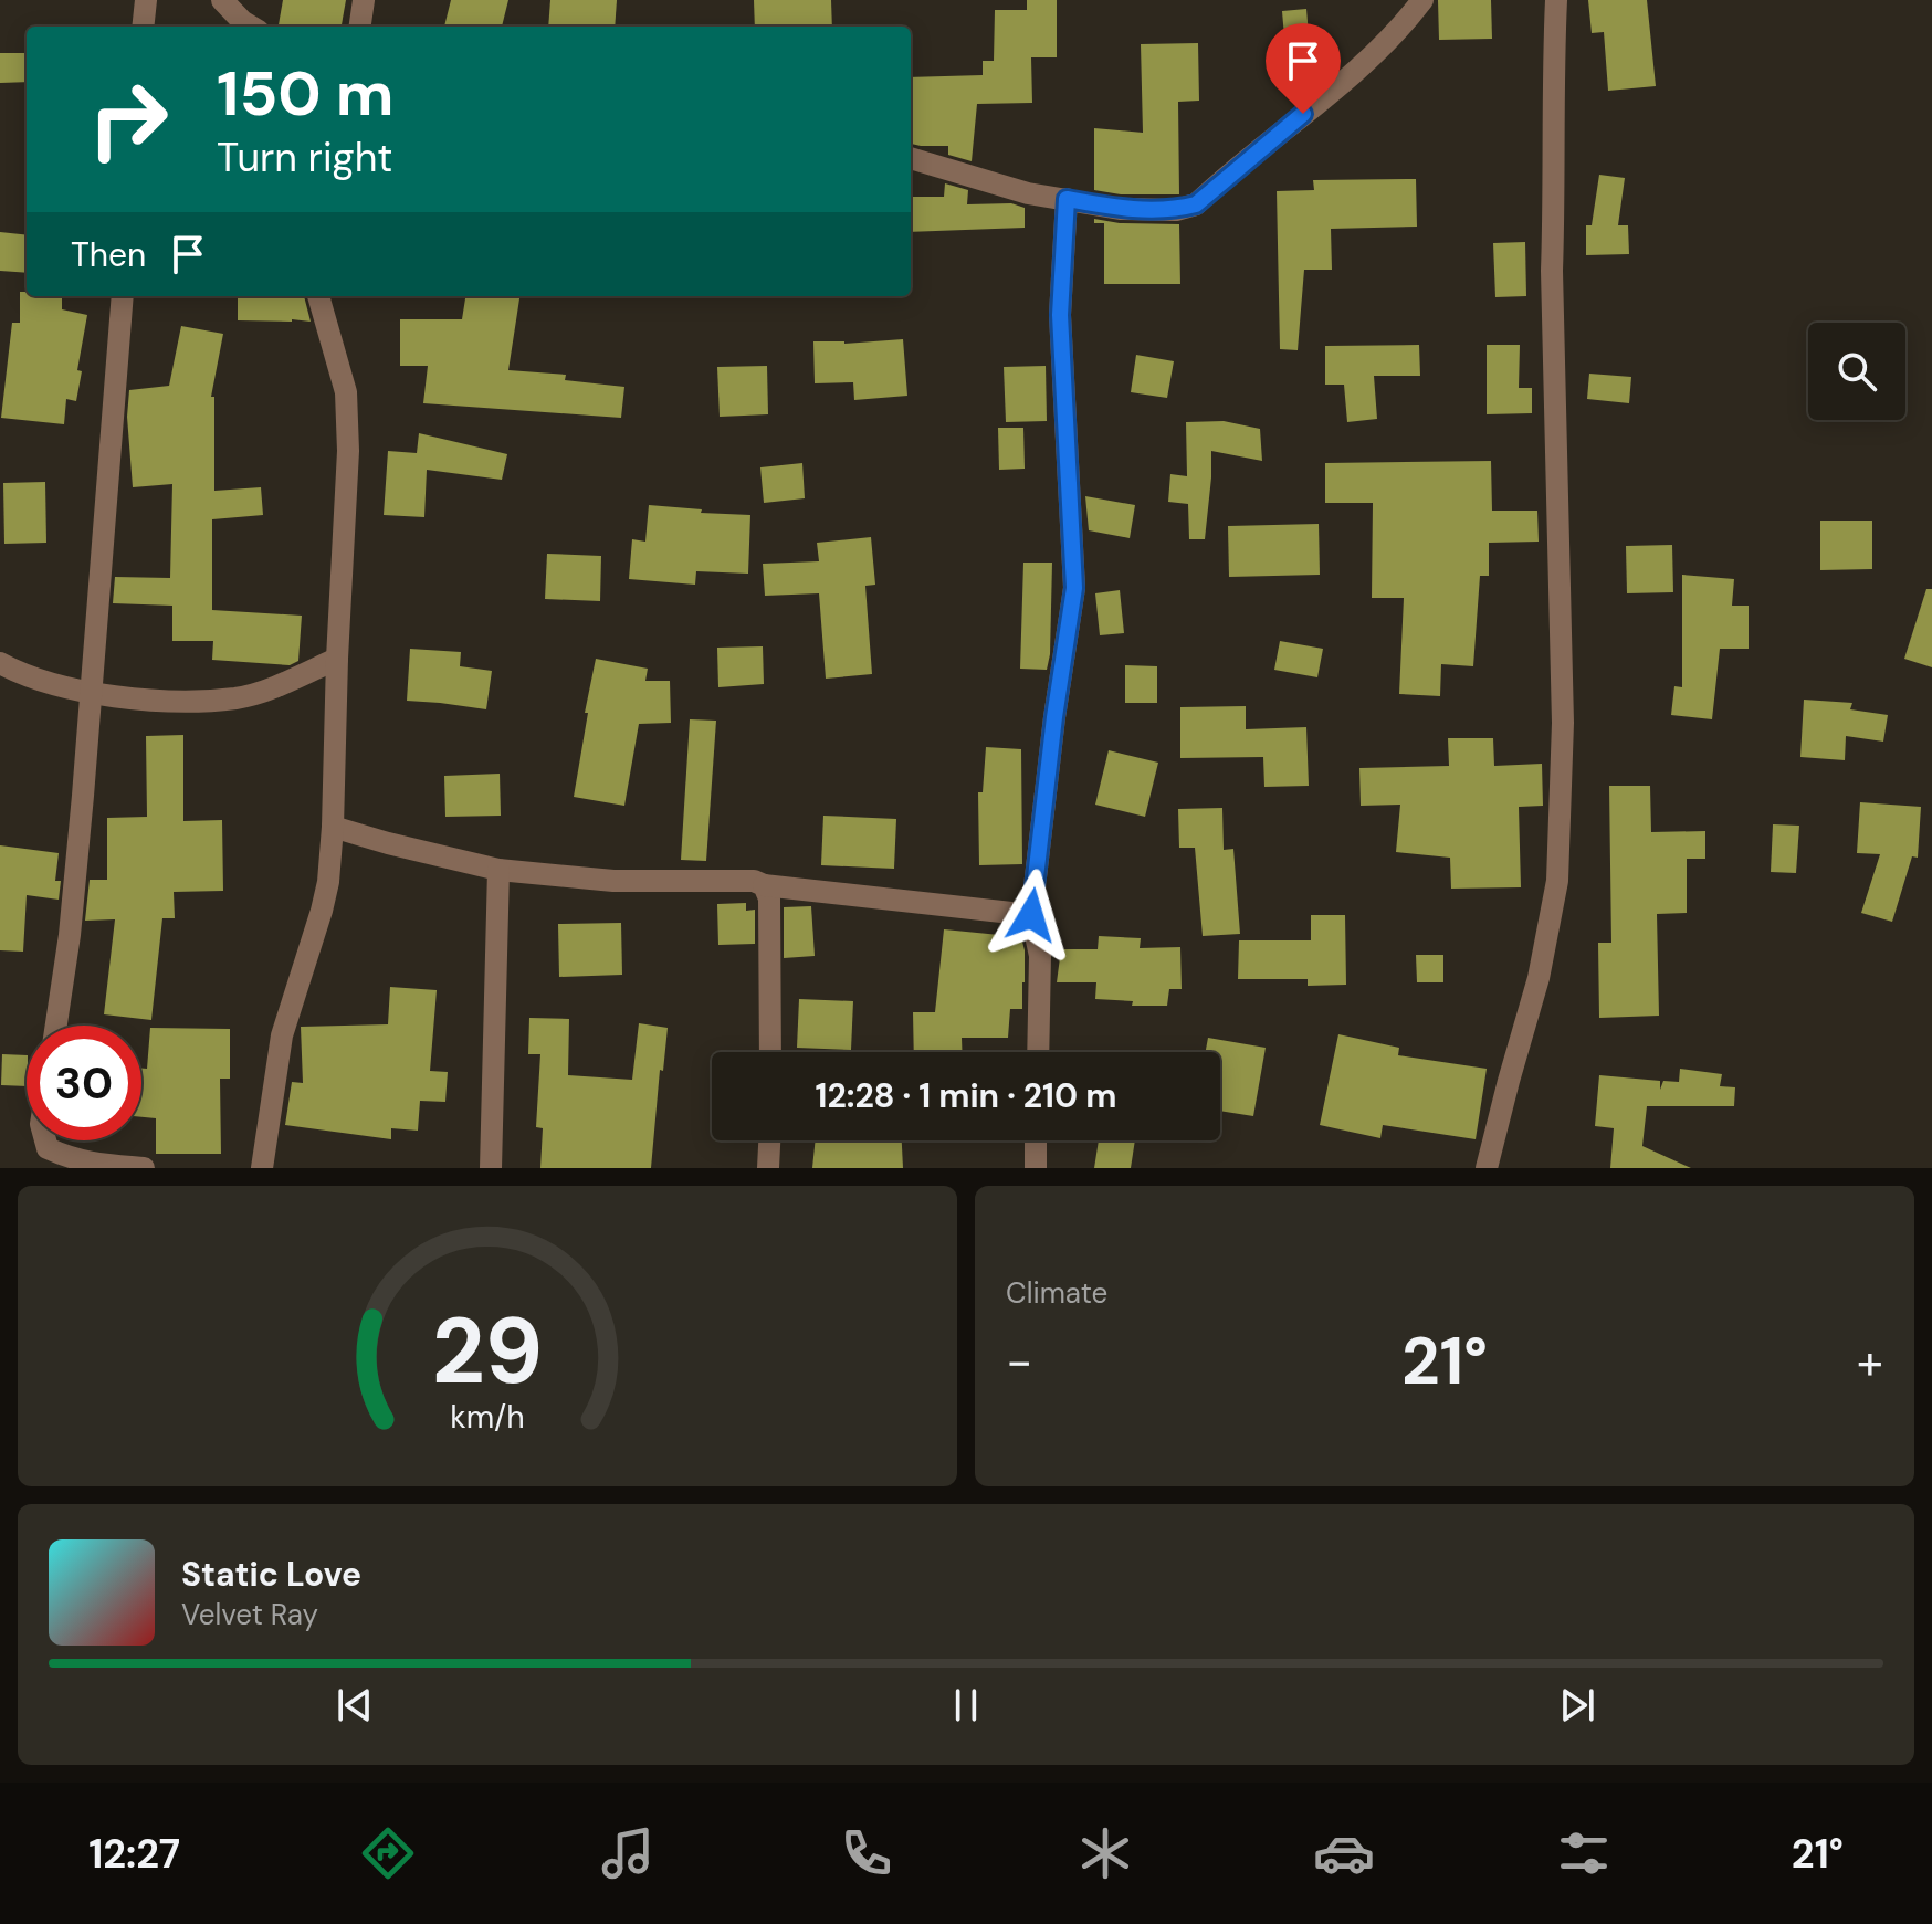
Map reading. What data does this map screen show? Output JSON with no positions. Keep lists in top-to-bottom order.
{
  "page": {
    "turn": ["150 m", "Turn right"],
    "then": "Then",
    "limit": "30",
    "trip": "12:28 · 1 min · 210 m",
    "tile": "Climate",
    "heat": ["−", "21°", "+"],
    "song": ["Static Love", "Velvet Ray"],
    "tabs": ["12:27", "21°"],
    "gauge": ["29", "km/h"]
  }
}
